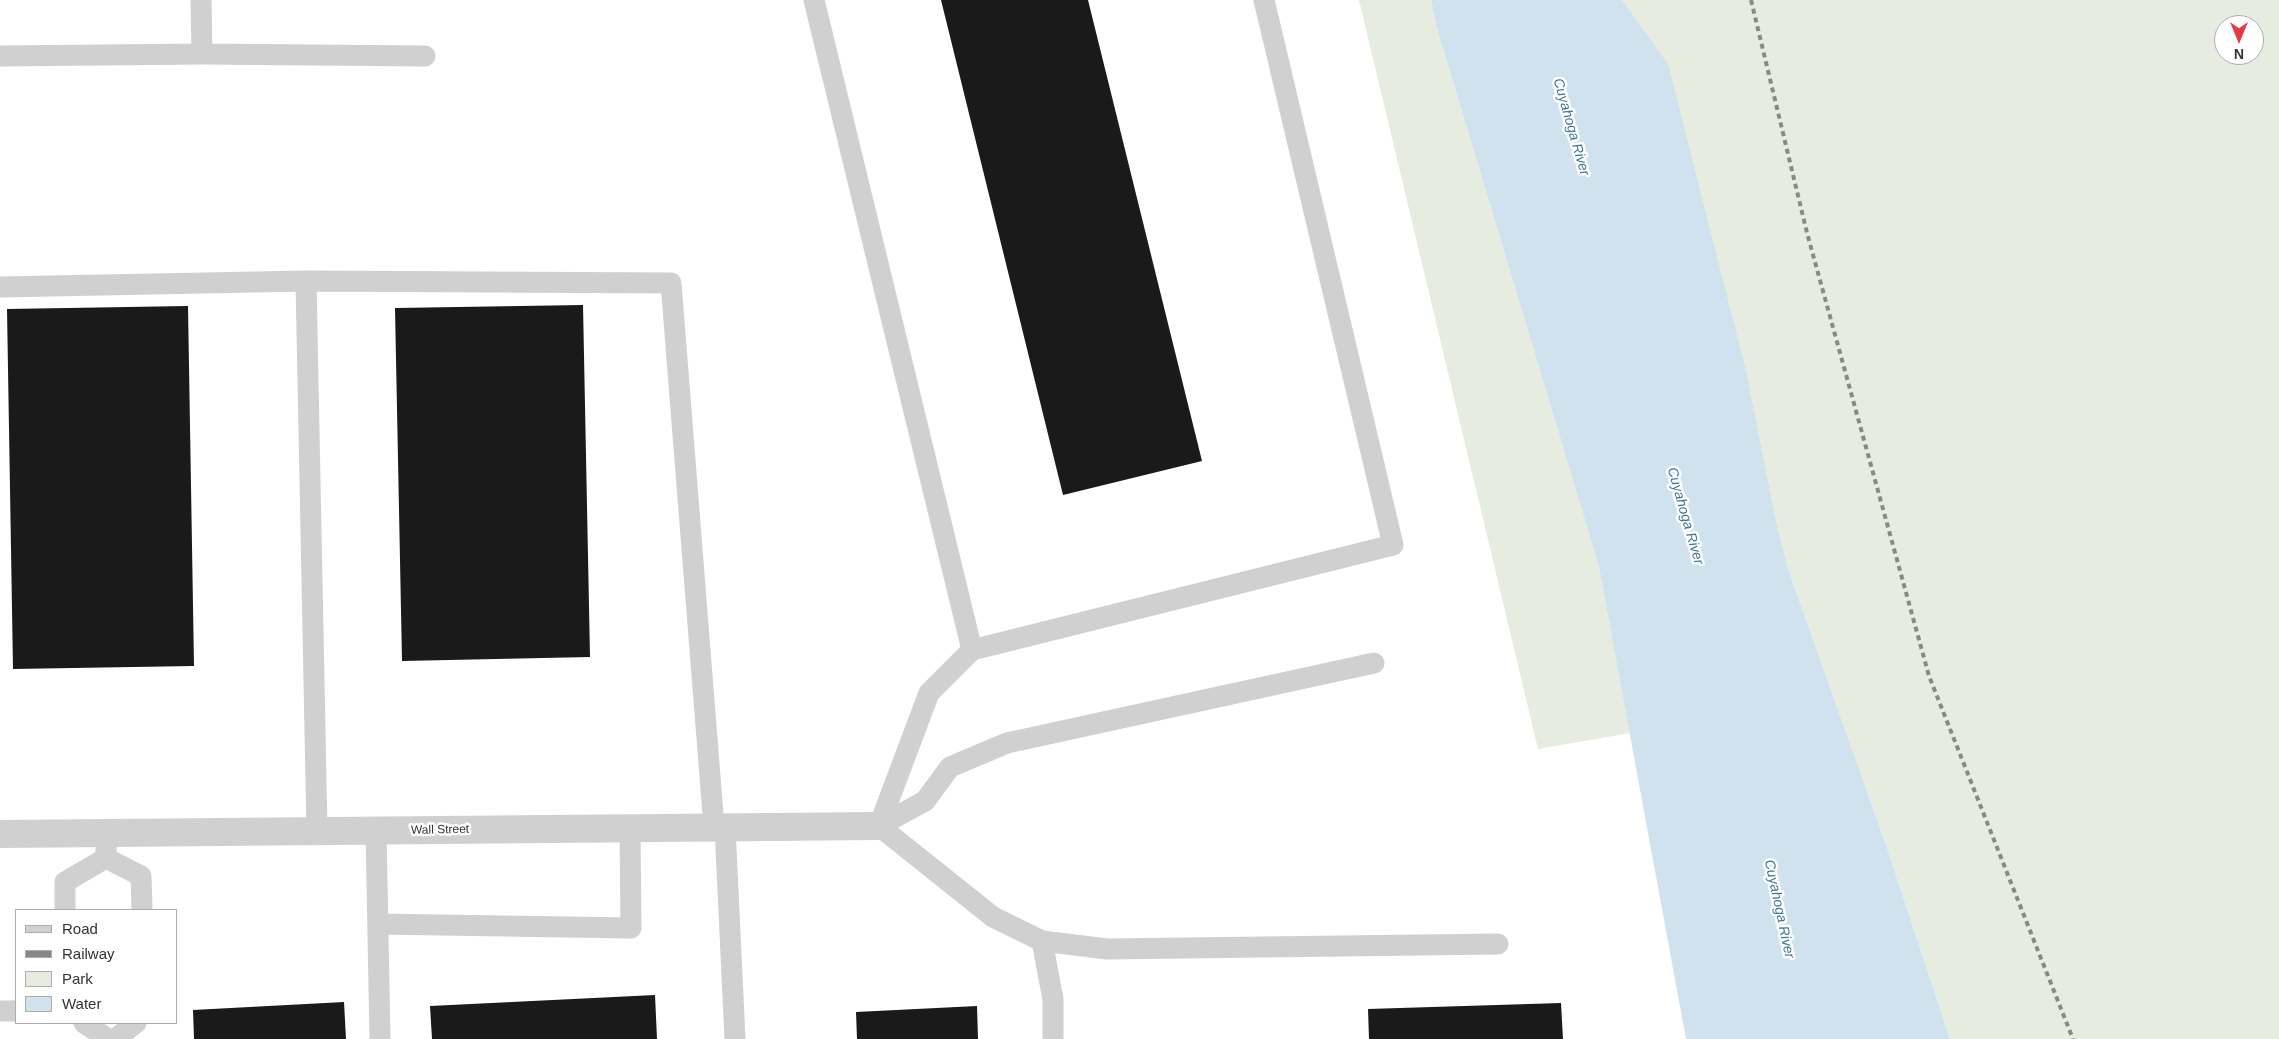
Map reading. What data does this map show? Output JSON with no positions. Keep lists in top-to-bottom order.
{
  "streets": {
    "street": ["Wall Street"]
  },
  "water": ["Cuyahoga River"],
  "legend": [
    "Road",
    "Railway",
    "Park",
    "Water"
  ],
  "north": "bottom"
}
